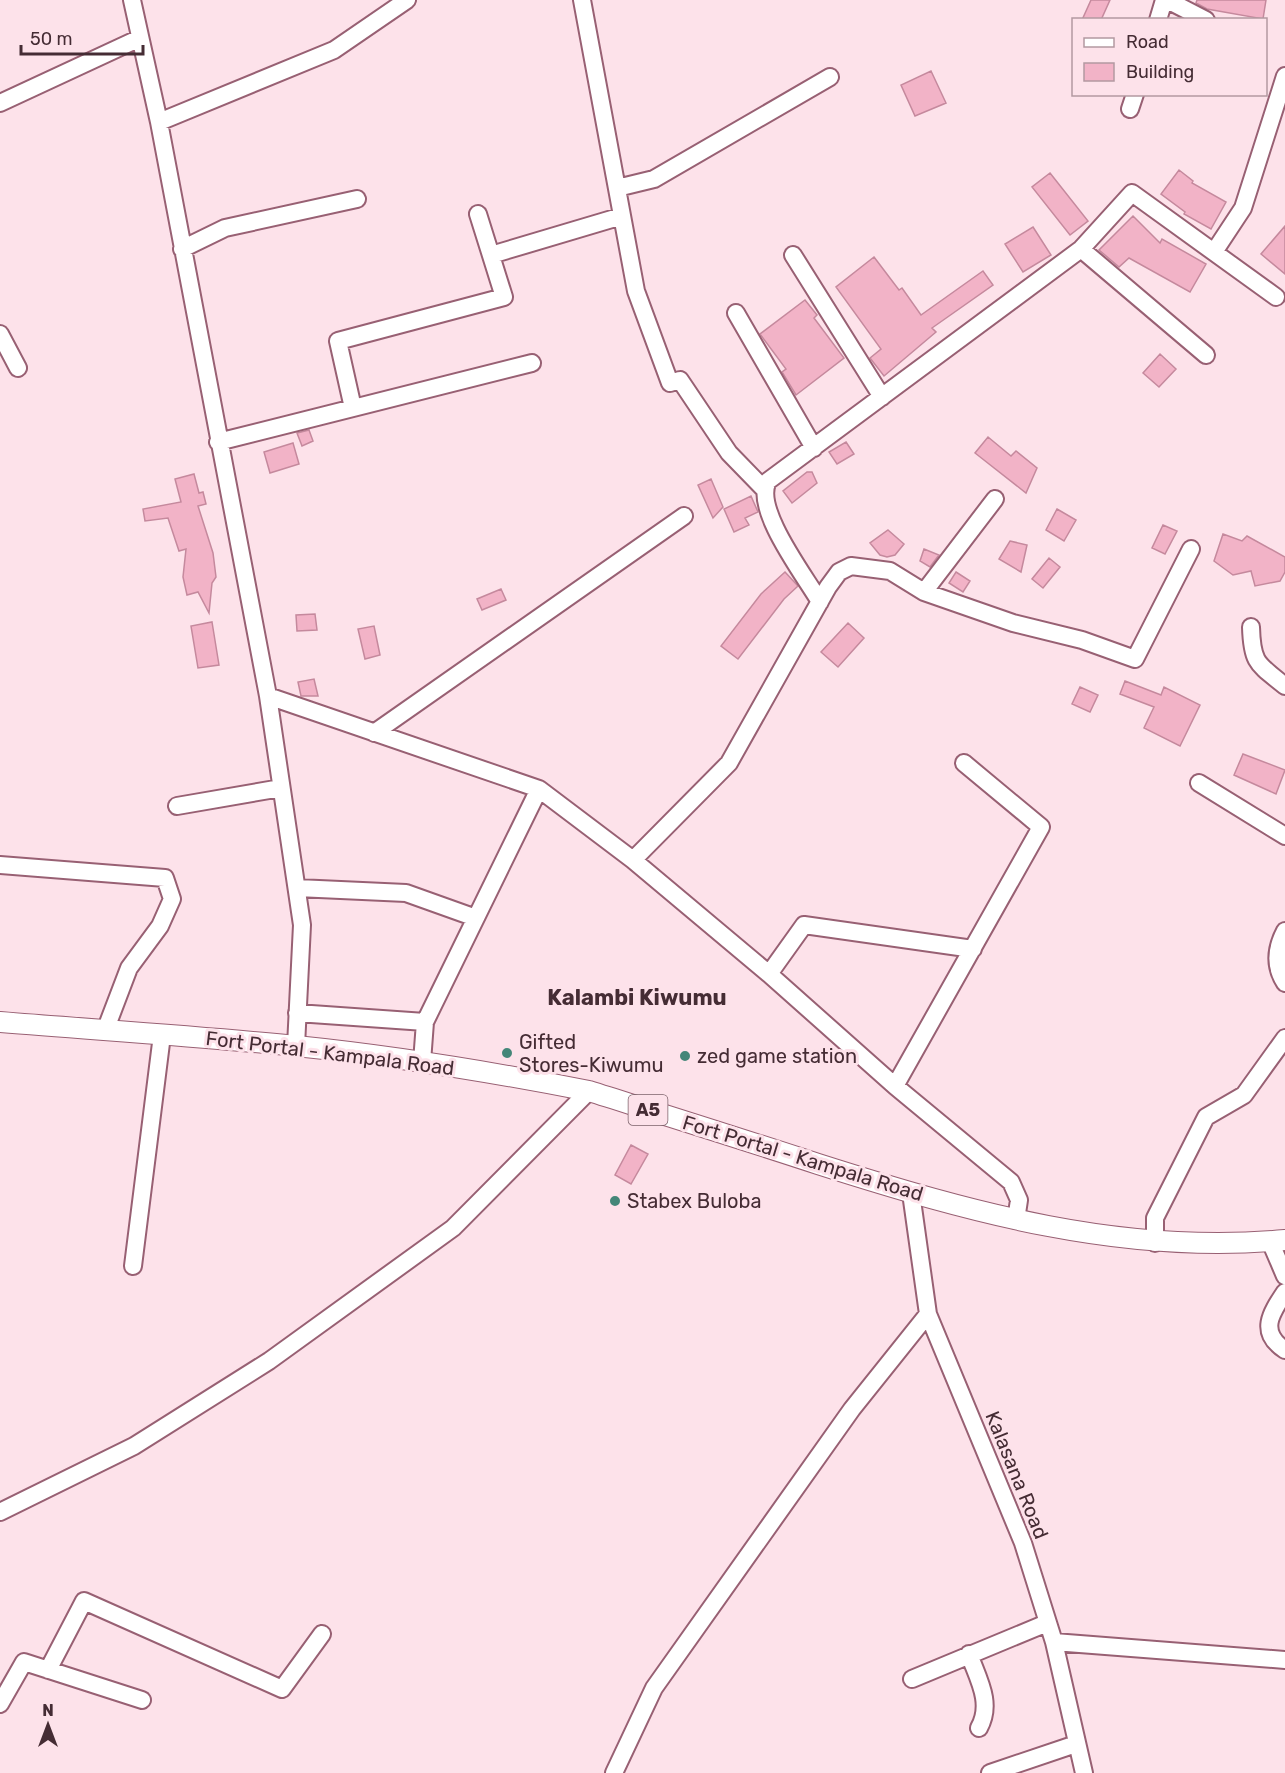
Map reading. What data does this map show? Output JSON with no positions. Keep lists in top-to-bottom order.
{
  "streets": {
    "main road": ["Fort Portal - Kampala Road", "A5"],
    "street": ["Kalasana Road"]
  },
  "crossings": [
    ["Fort Portal - Kampala Road", "Kalasana Road"]
  ],
  "districts": ["Kalambi Kiwumu"],
  "places": ["Gifted Stores-Kiwumu", "zed game station", "Stabex Buloba"],
  "legend": ["Road", "Building"],
  "scale_bar": "50 m",
  "north": "top"
}
